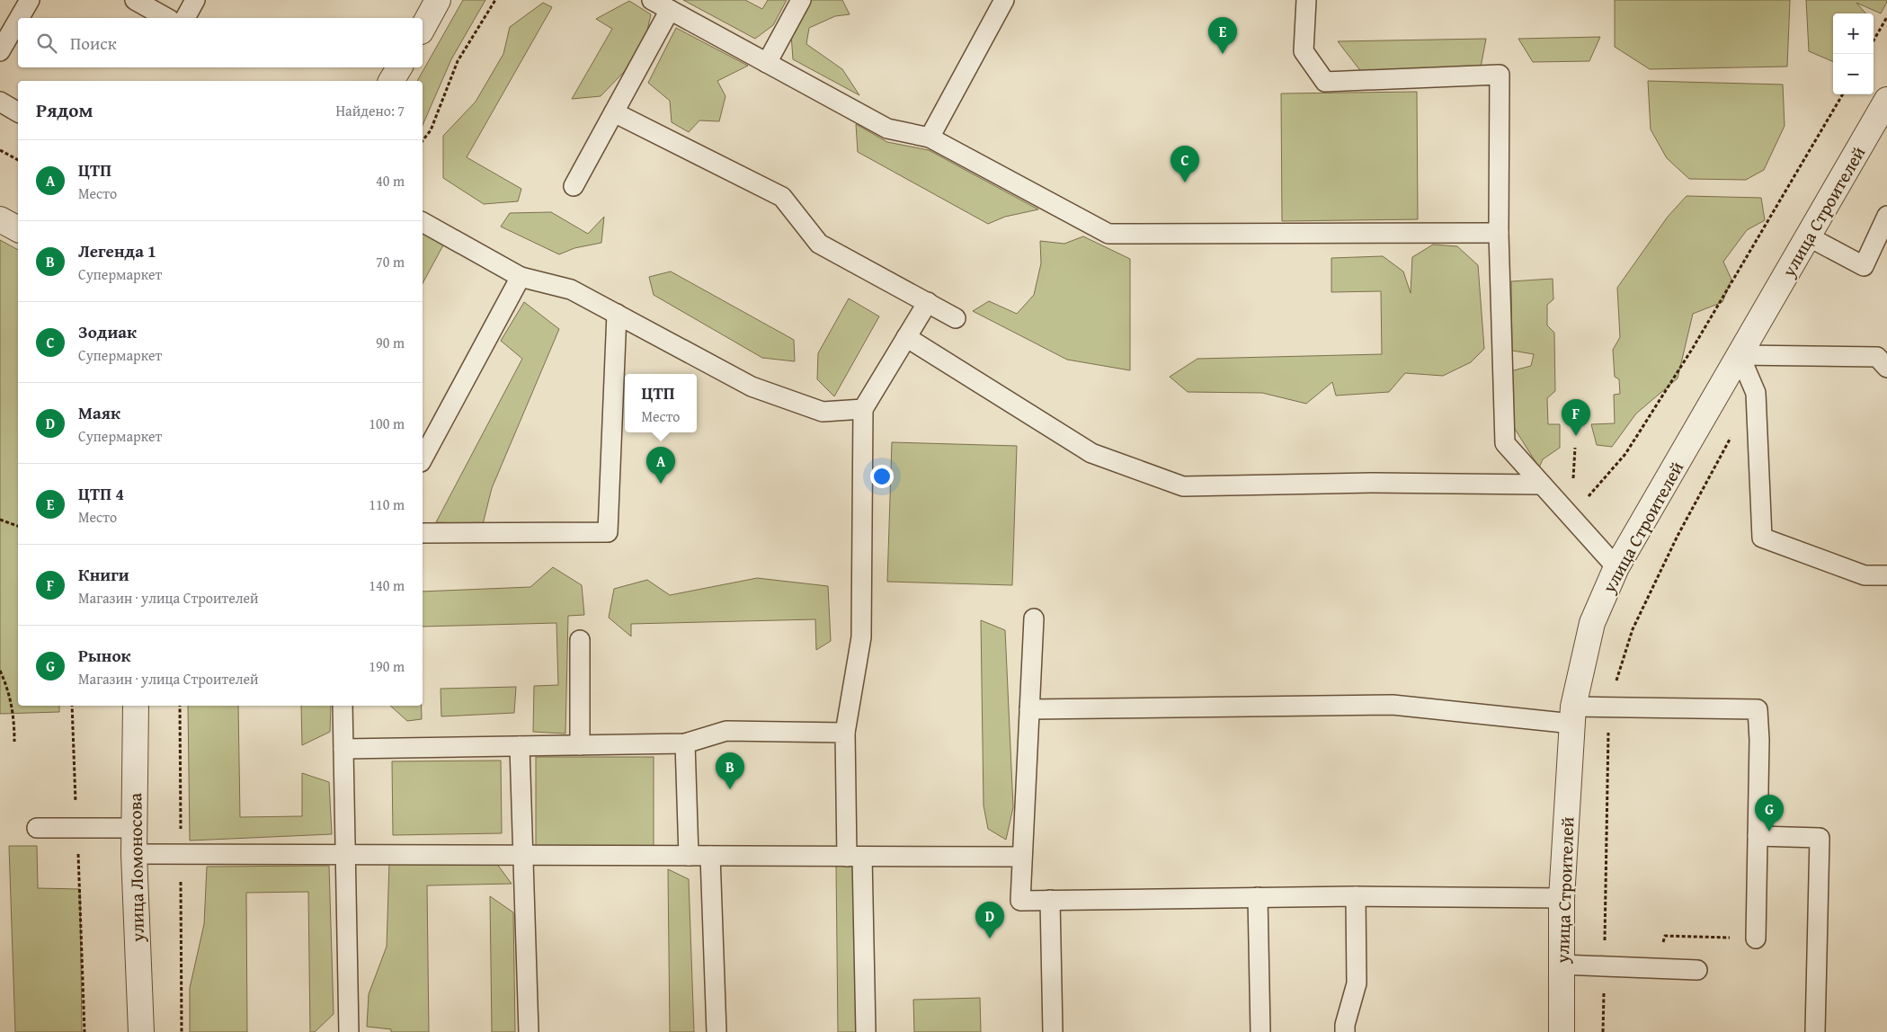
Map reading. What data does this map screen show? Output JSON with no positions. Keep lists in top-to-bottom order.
{
  "streets": {
    "street": ["улица Строителей", "улица Ломоносова"]
  },
  "page": {
    "map_buttons": ["+", "−"],
    "pins": [
      "E",
      "C",
      "F",
      "A",
      "B",
      "G",
      "D"
    ],
    "search": "Поиск",
    "heading": ["Рядом", "Найдено: 7"],
    "list": [
      {
        "mark": "A",
        "name": "ЦТП",
        "note": "Место",
        "value": "40 m"
      },
      {
        "mark": "B",
        "name": "Легенда 1",
        "note": "Супермаркет",
        "value": "70 m"
      },
      {
        "mark": "C",
        "name": "Зодиак",
        "note": "Супермаркет",
        "value": "90 m"
      },
      {
        "mark": "D",
        "name": "Маяк",
        "note": "Супермаркет",
        "value": "100 m"
      },
      {
        "mark": "E",
        "name": "ЦТП 4",
        "note": "Место",
        "value": "110 m"
      },
      {
        "mark": "F",
        "name": "Книги",
        "note": "Магазин · улица Строителей",
        "value": "140 m"
      },
      {
        "mark": "G",
        "name": "Рынок",
        "note": "Магазин · улица Строителей",
        "value": "190 m"
      }
    ],
    "popup": ["ЦТП", "Место"]
  }
}
